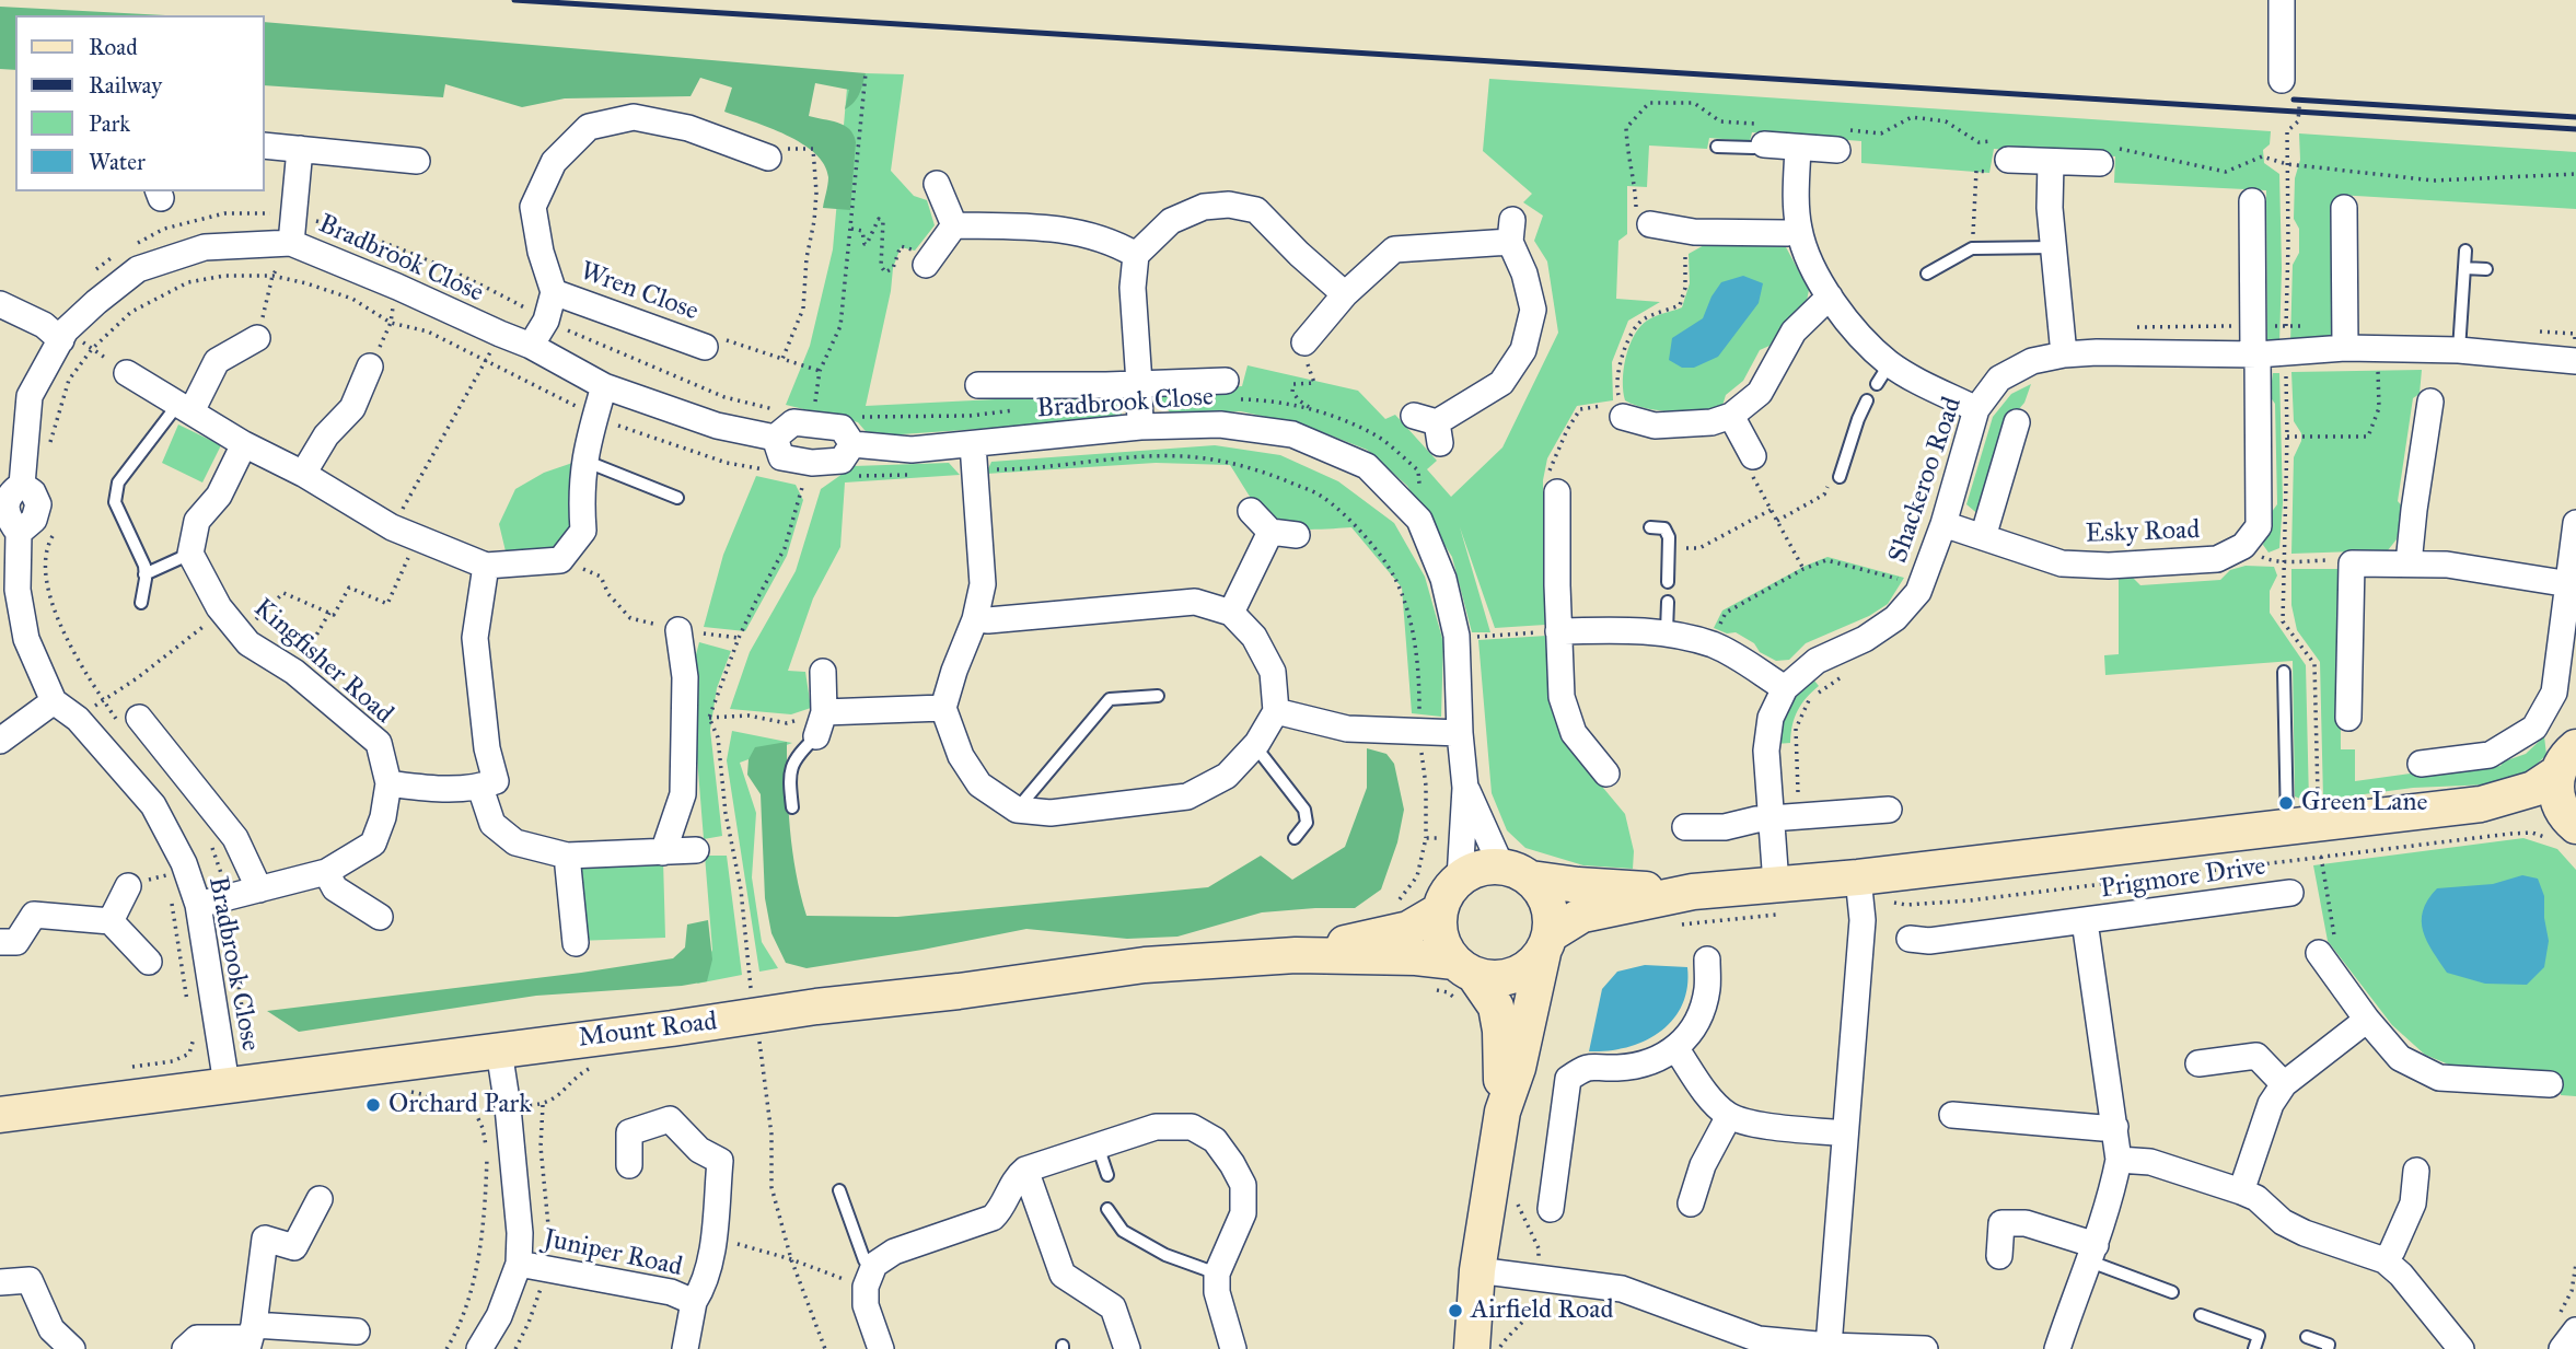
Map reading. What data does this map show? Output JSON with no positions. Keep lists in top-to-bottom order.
{
  "streets": {
    "street": [
      "Bradbrook Close",
      "Wren Close",
      "Shackeroo Road",
      "Esky Road",
      "Kingfisher Road",
      "Prigmore Drive",
      "Mount Road",
      "Juniper Road"
    ]
  },
  "crossings": [
    ["Bradbrook Close", "Wren Close"],
    ["Bradbrook Close", "Kingfisher Road"],
    ["Bradbrook Close", "Mount Road"],
    ["Shackeroo Road", "Esky Road"]
  ],
  "places": ["Green Lane", "Orchard Park", "Airfield Road"],
  "legend": [
    "Road",
    "Railway",
    "Park",
    "Water"
  ]
}
